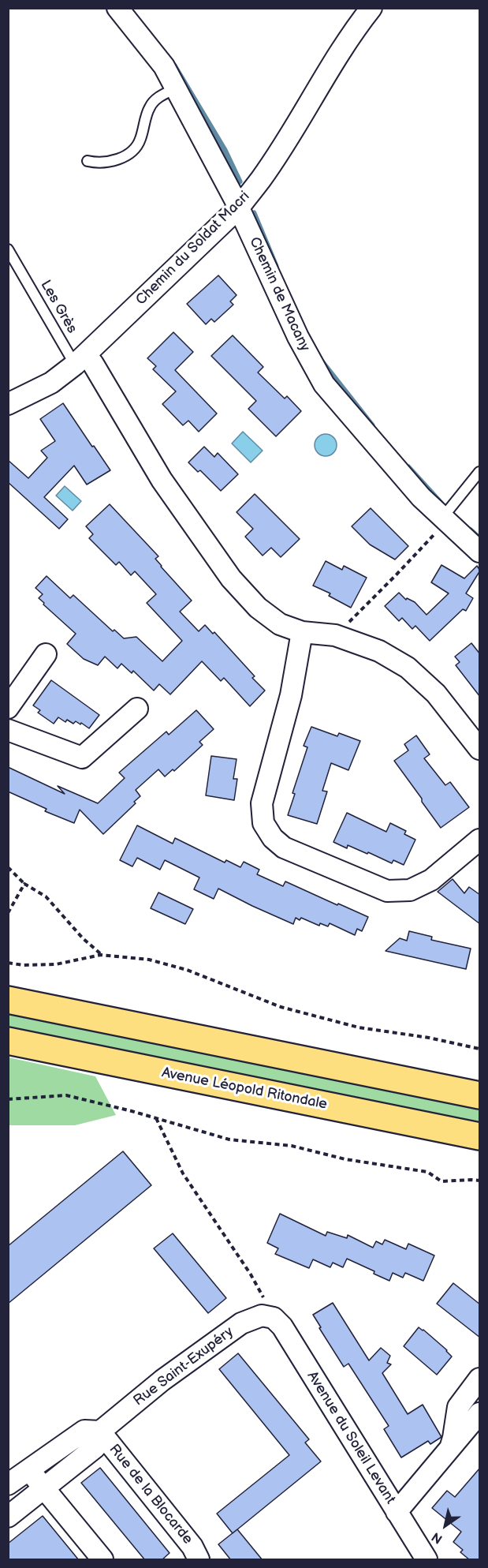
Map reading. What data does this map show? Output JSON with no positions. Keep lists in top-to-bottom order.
{
  "streets": {
    "highway": ["Avenue Léopold Ritondale"],
    "street": [
      "Chemin du Soldat Macri",
      "Chemin de Macany",
      "Rue Saint-Exupéry",
      "Avenue du Soleil Levant",
      "Rue de la Blocarde"
    ],
    "lane": ["Les Grès"]
  },
  "crossings": [
    ["Chemin du Soldat Macri", "Chemin de Macany"],
    ["Chemin du Soldat Macri", "Les Grès"],
    ["Rue Saint-Exupéry", "Avenue du Soleil Levant"],
    ["Rue Saint-Exupéry", "Rue de la Blocarde"]
  ],
  "north": "bottom left"
}
